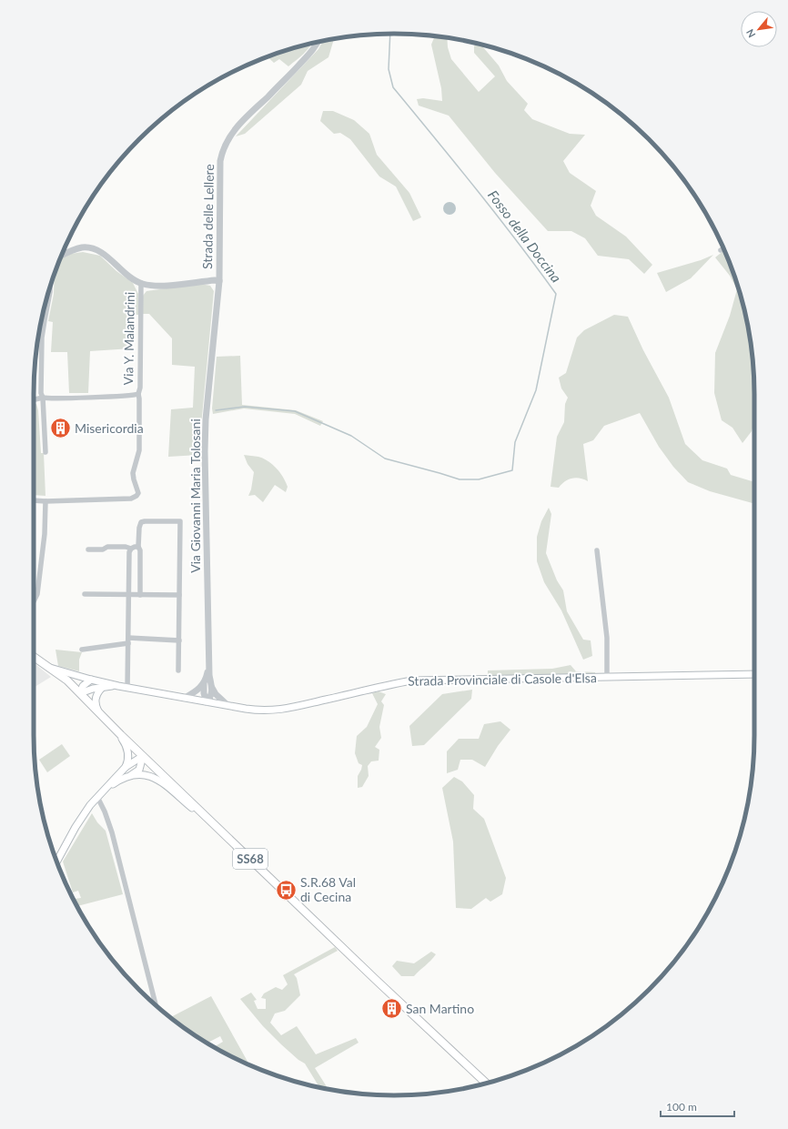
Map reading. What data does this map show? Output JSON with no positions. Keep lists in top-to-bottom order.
{
  "streets": {
    "main road": ["Strada Provinciale di Casole d'Elsa", "SS68"],
    "street": ["Strada delle Lellere", "Via Y. Malandrini", "Via Giovanni Maria Tolosani"]
  },
  "crossings": [
    ["Strada delle Lellere", "Via Giovanni Maria Tolosani"],
    ["Via Giovanni Maria Tolosani", "Strada Provinciale di Casole d'Elsa"],
    ["Strada Provinciale di Casole d'Elsa", "SS68"]
  ],
  "water": ["Fosso della Doccina"],
  "places": {
    "building": ["Misericordia", "San Martino"],
    "bus stop": ["S.R.68 Val di Cecina"]
  },
  "scale_bar": "100 m",
  "north": "bottom left"
}
